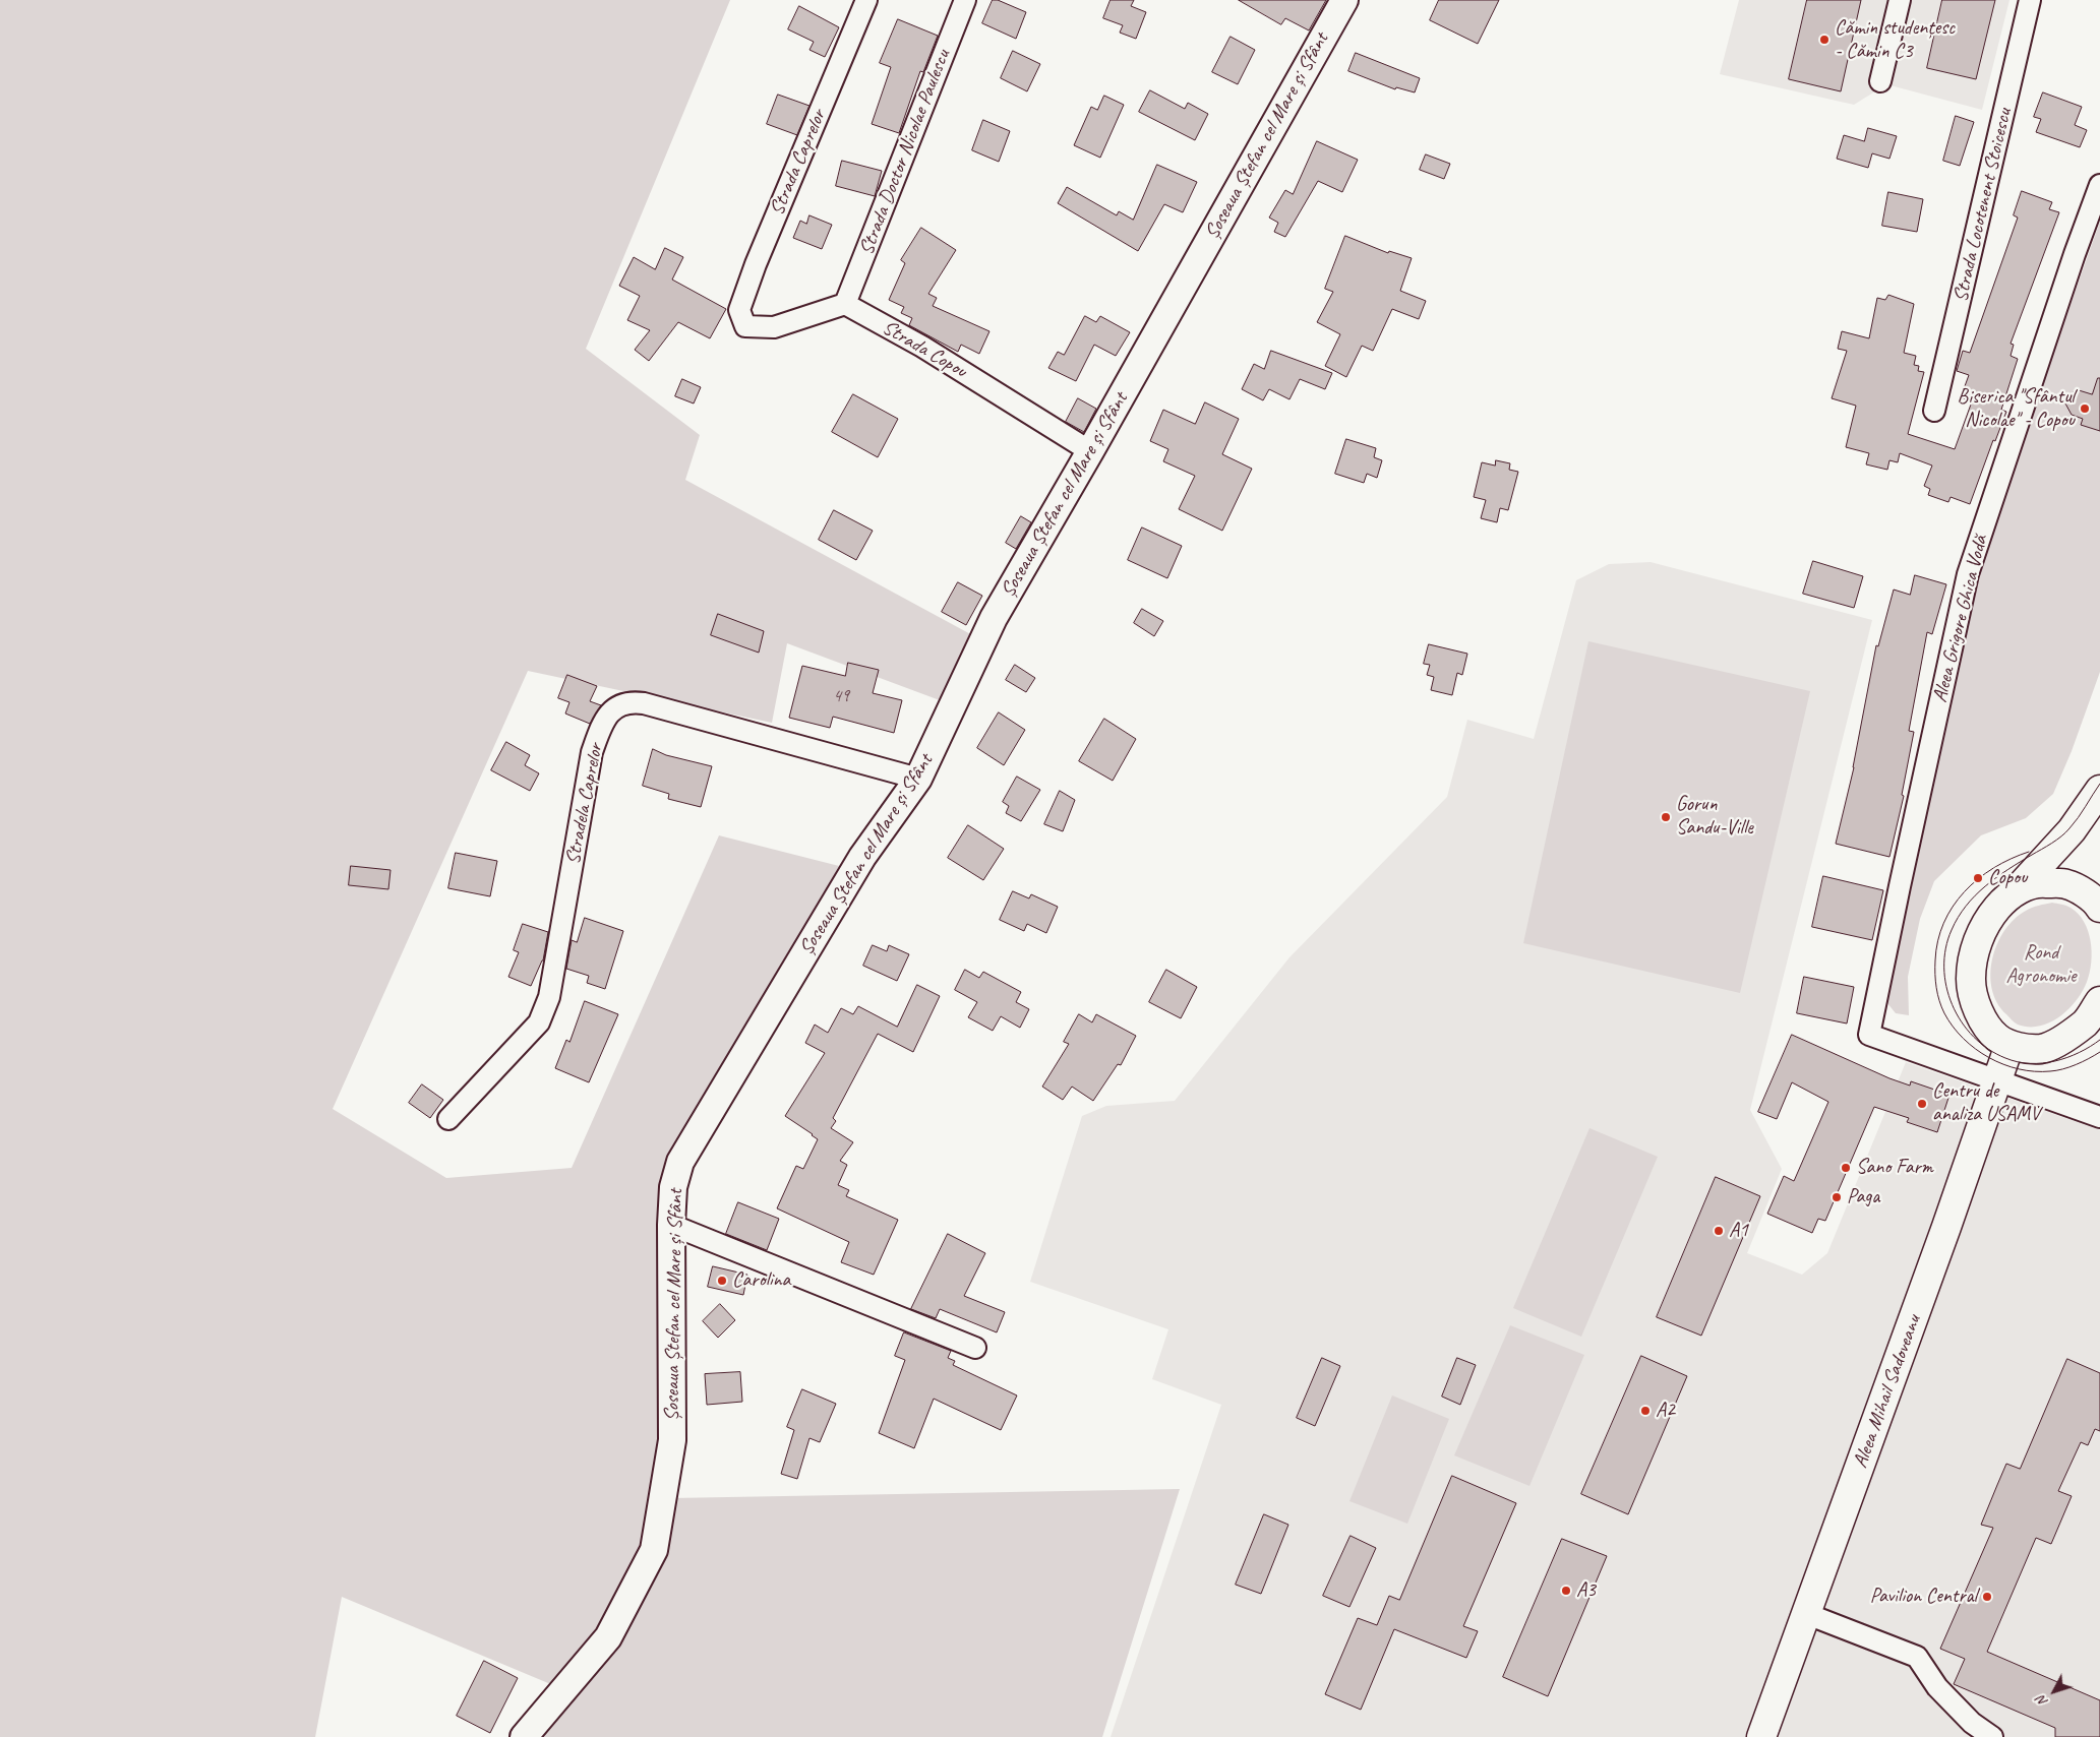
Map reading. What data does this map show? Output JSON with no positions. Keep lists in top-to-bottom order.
{
  "streets": {
    "main road": ["Aleea Mihail Sadoveanu"],
    "street": [
      "Șoseaua Ștefan cel Mare și Sfânt",
      "Strada Doctor Nicolae Paulescu",
      "Strada Caprelor",
      "Strada Locotenent Stoicescu",
      "Strada Copou",
      "Aleea Grigore Ghica Vodă",
      "Stradela Caprelor"
    ]
  },
  "crossings": [
    ["Șoseaua Ștefan cel Mare și Sfânt", "Strada Copou"],
    ["Șoseaua Ștefan cel Mare și Sfânt", "Stradela Caprelor"],
    ["Strada Doctor Nicolae Paulescu", "Strada Caprelor"],
    ["Strada Doctor Nicolae Paulescu", "Strada Copou"],
    ["Strada Caprelor", "Strada Copou"],
    ["Aleea Grigore Ghica Vodă", "Aleea Mihail Sadoveanu"]
  ],
  "parks": ["Rond Agronomie"],
  "places": [
    "Cămin studențesc - Cămin C3",
    "Biserica \"Sfântul Nicolae\" - Copou",
    "Gorun Sandu-Ville",
    "Copou",
    "Centru de analiza USAMV",
    "Sano Farm",
    "Paga",
    "A1",
    "Carolina",
    "A2",
    "A3",
    "Pavilion Central"
  ],
  "house_numbers": ["49"],
  "north": "bottom left"
}
